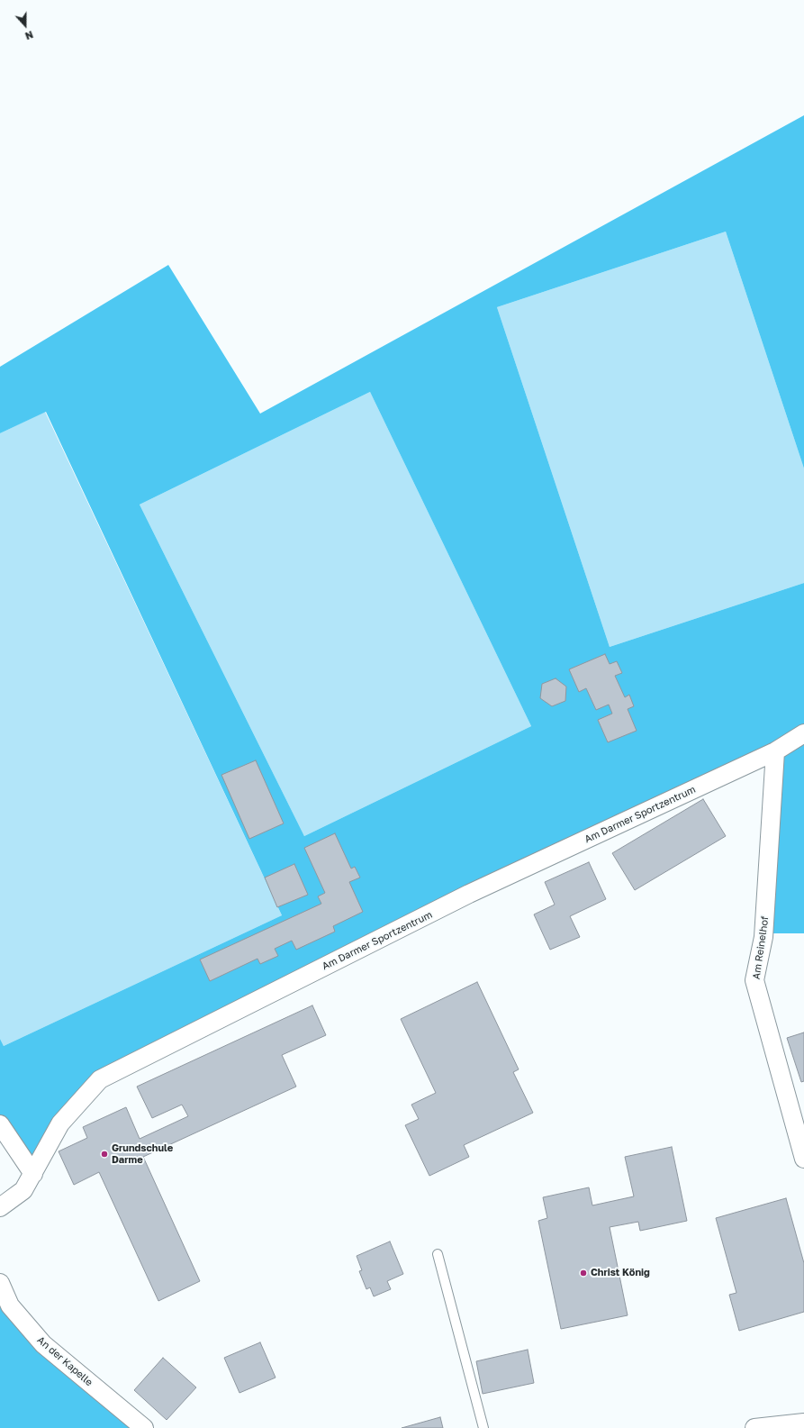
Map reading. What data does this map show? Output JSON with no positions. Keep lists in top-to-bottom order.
{
  "streets": {
    "street": ["Am Darmer Sportzentrum", "Am Reinelhof", "An der Kapelle"]
  },
  "crossings": [
    ["Am Darmer Sportzentrum", "Am Reinelhof"]
  ],
  "places": ["Grundschule Darme", "Christ König"],
  "north": "bottom"
}
